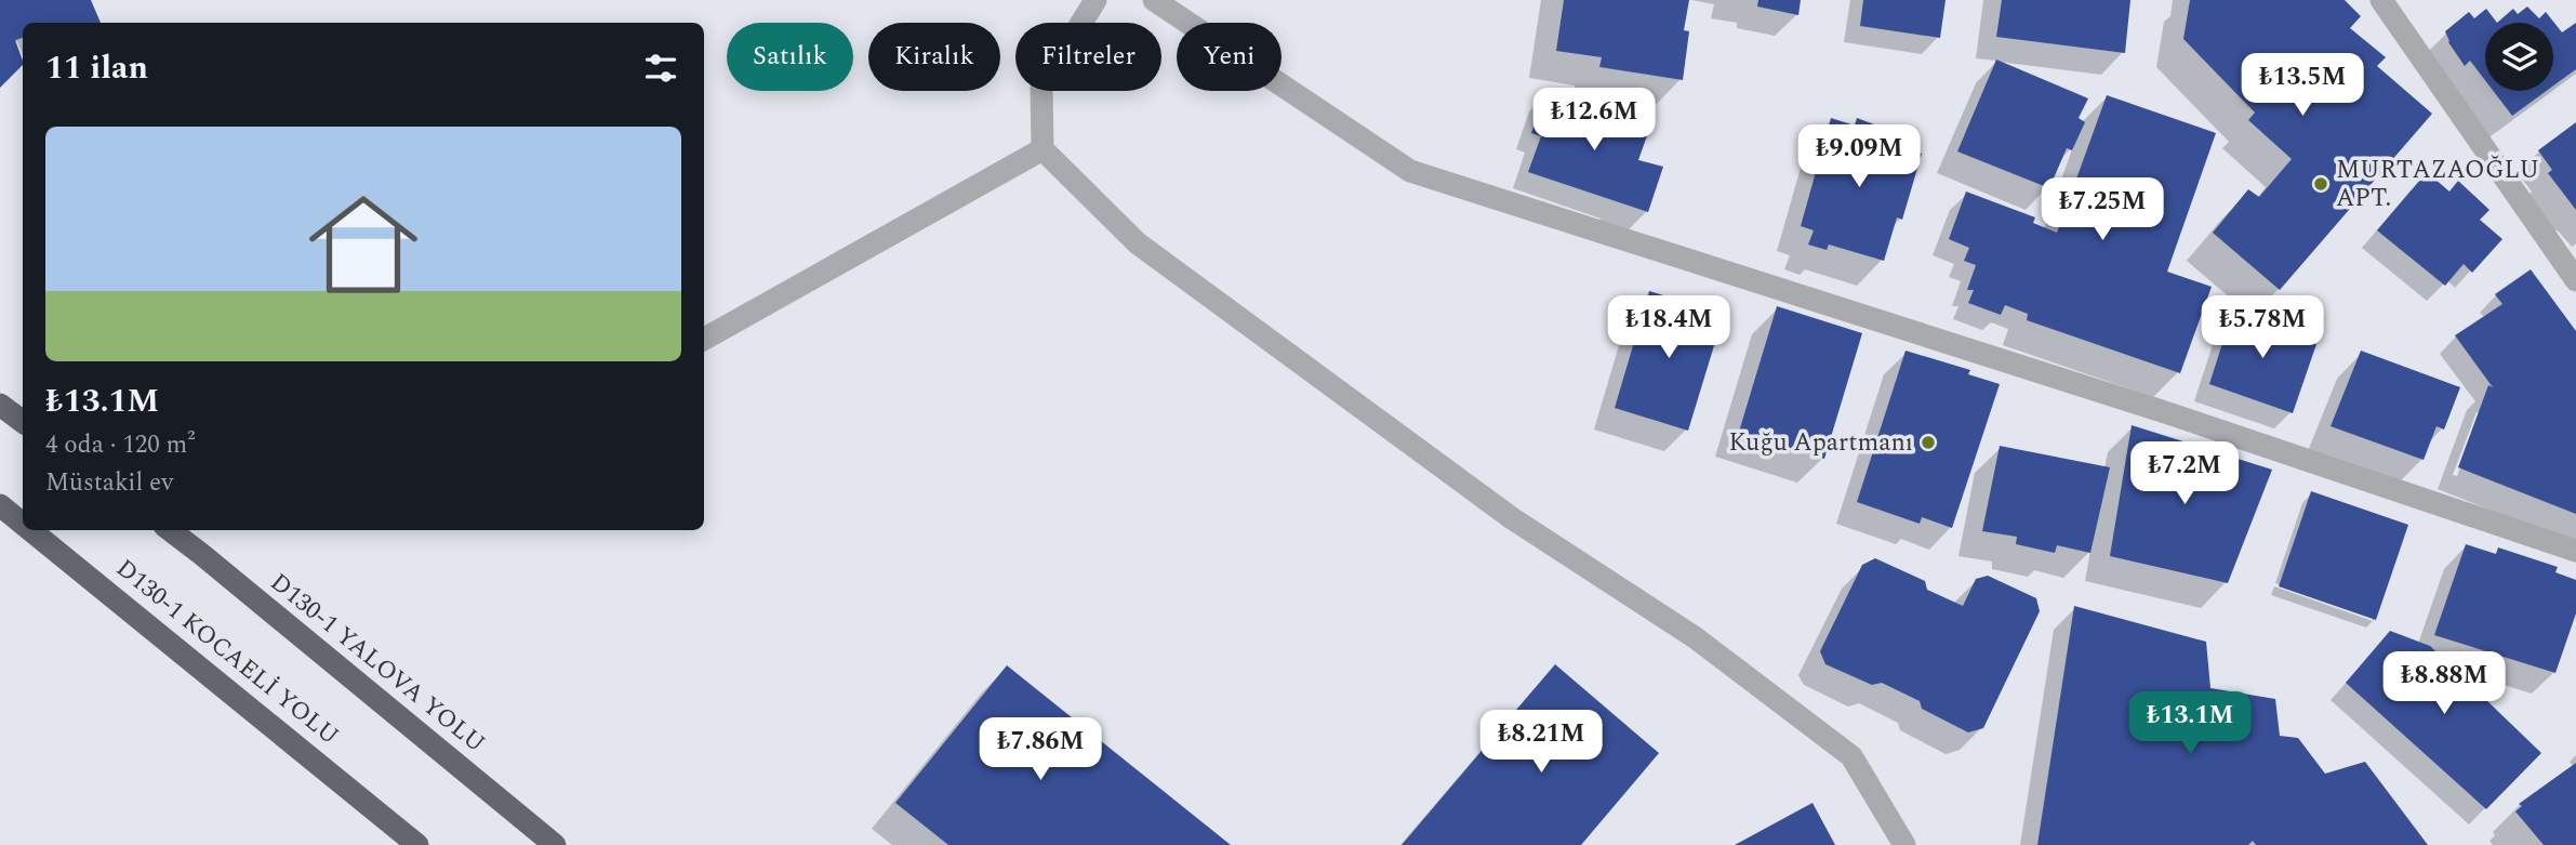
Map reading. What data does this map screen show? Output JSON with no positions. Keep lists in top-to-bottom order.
{
  "streets": {
    "highway": ["D130-1 KOCAELİ YOLU", "D130-1 YALOVA YOLU"]
  },
  "places": ["MURTAZAOĞLU APT.", "Kuğu Apartmanı"],
  "page": {
    "chip": [
      "Satılık",
      "Kiralık",
      "Filtreler",
      "Yeni"
    ],
    "heading": "11 ilan",
    "price": [
      "₺13.5M",
      "₺12.6M",
      "₺9.09M",
      "₺7.25M",
      "₺18.4M",
      "₺5.78M",
      "₺7.2M",
      "₺8.88M",
      "₺13.1M",
      "₺8.21M",
      "₺7.86M"
    ],
    "list": [
      {
        "name": "₺13.1M",
        "note": "4 oda · 120 m² · Müstakil ev"
      }
    ]
  }
}
